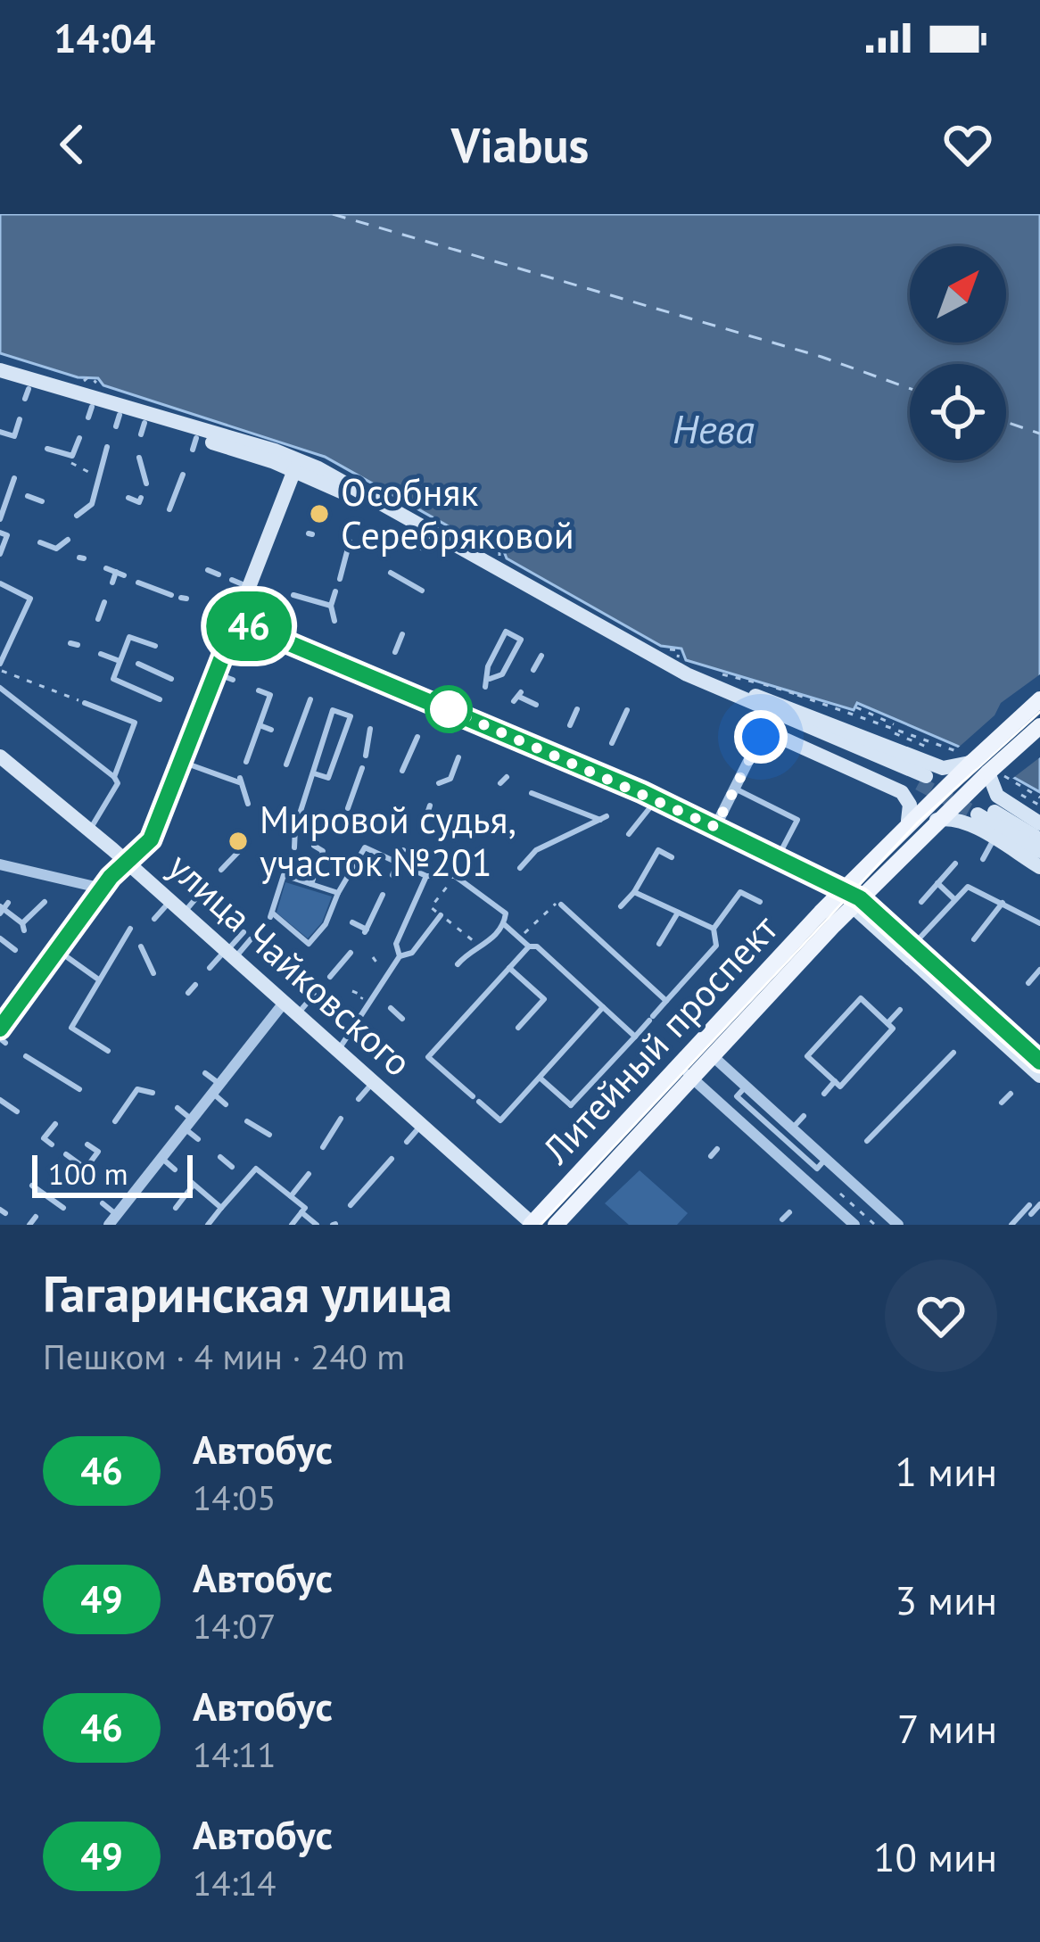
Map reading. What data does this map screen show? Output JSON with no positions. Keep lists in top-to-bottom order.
{
  "streets": {
    "main road": ["улица Чайковского", "Литейный проспект"]
  },
  "crossings": [
    ["улица Чайковского", "Литейный проспект"]
  ],
  "water": ["Нева"],
  "places": ["Особняк Серебряковой", "Мировой судья, участок №201"],
  "lines": ["bus line 46"],
  "scale_bar": "100 m",
  "north": "top right",
  "page": {
    "status": "14:04",
    "header": "Viabus",
    "on_map": "46",
    "scale": "100 m",
    "heading": ["Гагаринская улица", "Пешком · 4 мин · 240 m"],
    "list": [
      {
        "mark": "46",
        "name": "Автобус",
        "note": "14:05",
        "value": "1 мин"
      },
      {
        "mark": "49",
        "name": "Автобус",
        "note": "14:07",
        "value": "3 мин"
      },
      {
        "mark": "46",
        "name": "Автобус",
        "note": "14:11",
        "value": "7 мин"
      },
      {
        "mark": "49",
        "name": "Автобус",
        "note": "14:14",
        "value": "10 мин"
      }
    ]
  }
}
